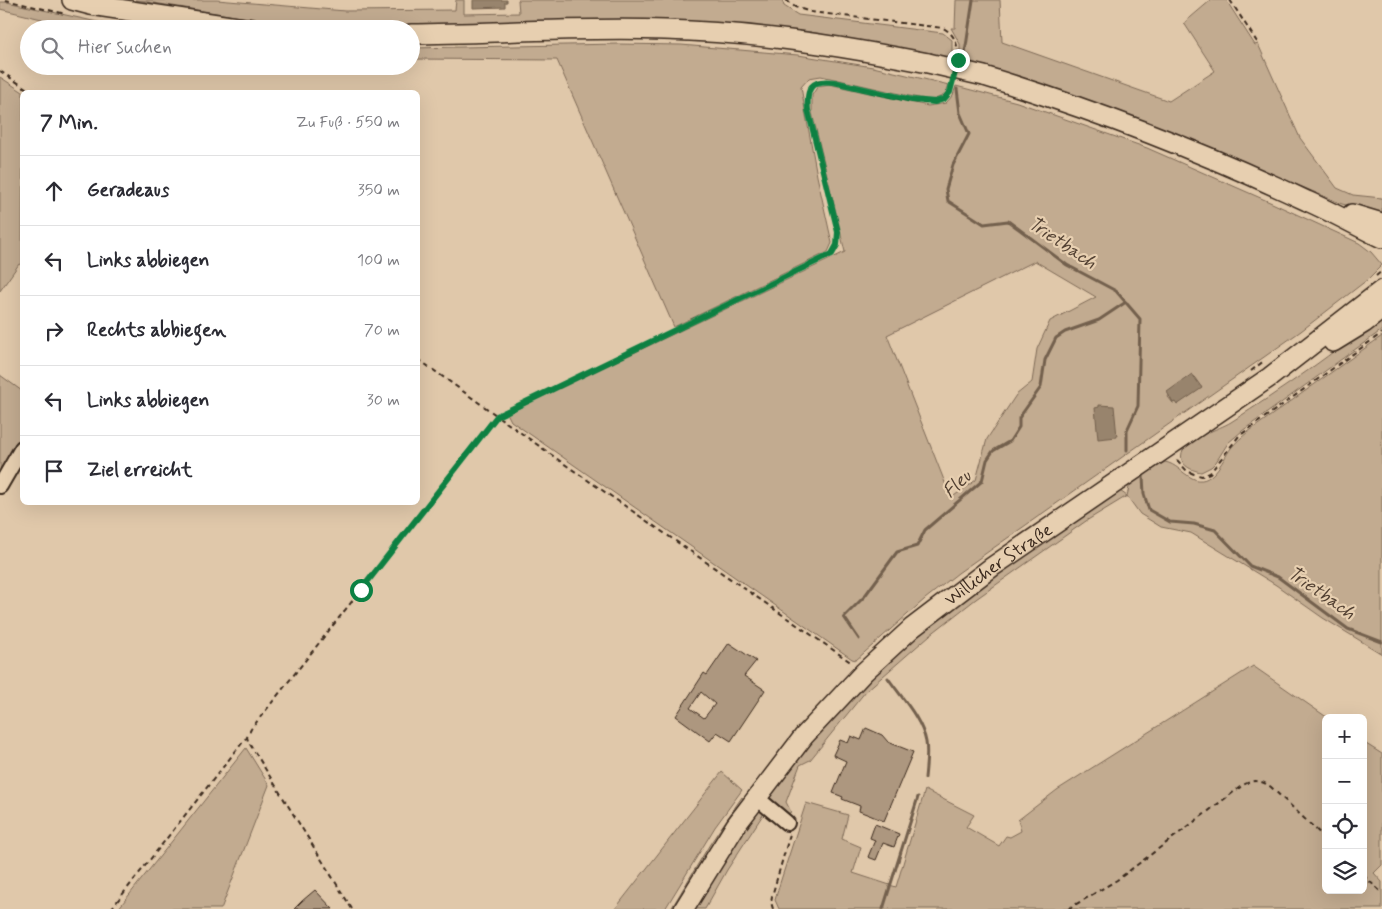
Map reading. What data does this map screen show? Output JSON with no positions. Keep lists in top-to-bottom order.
{
  "streets": {
    "main road": ["Willicher Straße"]
  },
  "water": ["Trietbach", "Fleu"],
  "page": {
    "search": "Hier suchen",
    "heading": ["7 Min.", "Zu Fuß · 550 m"],
    "list": [
      ["Geradeaus", "350 m"],
      ["Links abbiegen", "100 m"],
      ["Rechts abbiegen", "70 m"],
      ["Links abbiegen", "30 m"],
      "Ziel erreicht"
    ],
    "map_buttons": ["+", "−"]
  }
}
